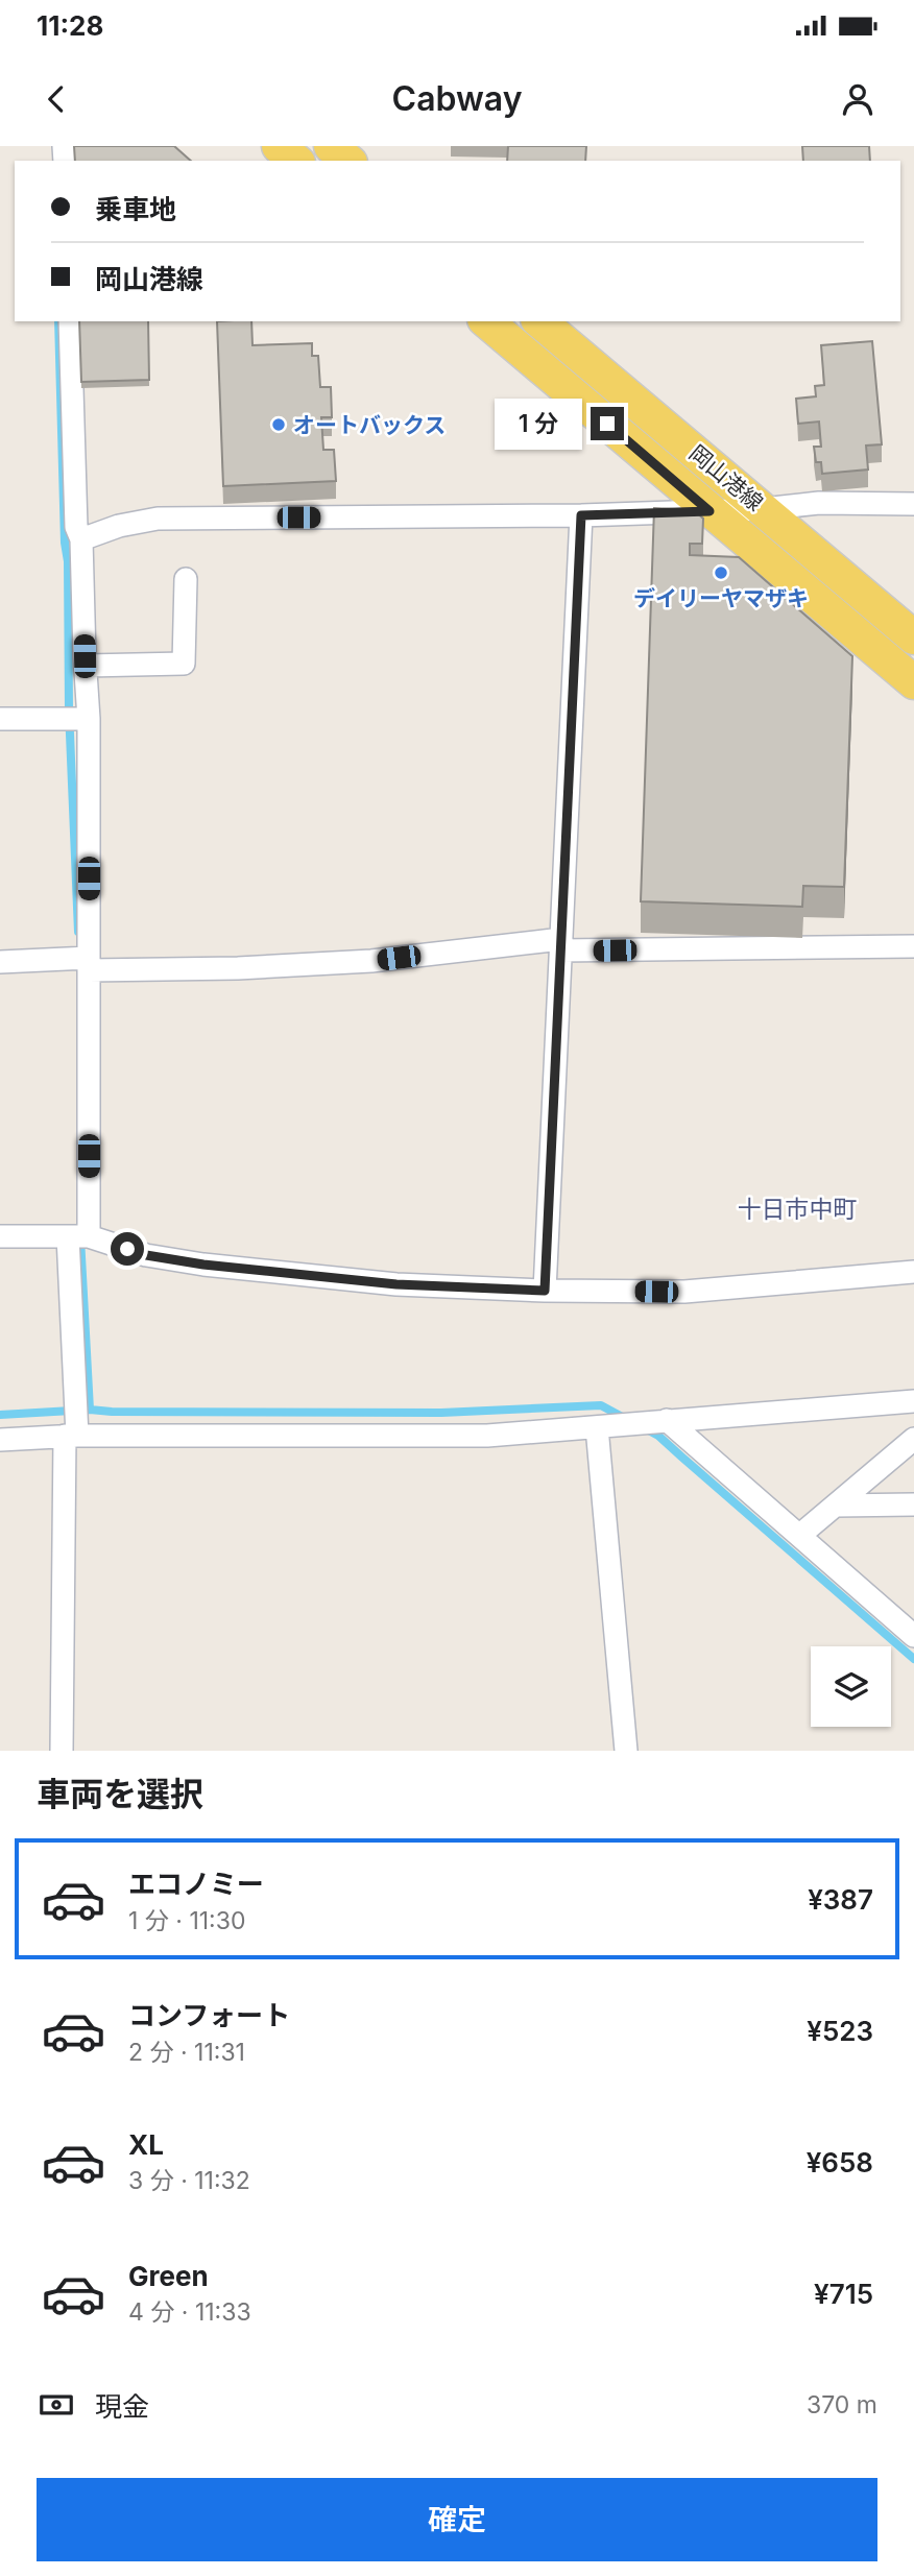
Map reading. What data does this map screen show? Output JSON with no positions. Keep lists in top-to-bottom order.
{
  "streets": {
    "main road": ["岡山港線"]
  },
  "districts": ["十日市中町"],
  "places": ["オートバックス", "デイリーヤマザキ"],
  "page": {
    "status": "11:28",
    "header": "Cabway",
    "banner": ["乗車地", "岡山港線"],
    "bubble": "1 分",
    "heading": "車両を選択",
    "list": [
      {
        "name": "エコノミー",
        "note": "1 分 · 11:30",
        "value": "¥387"
      },
      {
        "name": "コンフォート",
        "note": "2 分 · 11:31",
        "value": "¥523"
      },
      {
        "name": "XL",
        "note": "3 分 · 11:32",
        "value": "¥658"
      },
      {
        "name": "Green",
        "note": "4 分 · 11:33",
        "value": "¥715"
      }
    ],
    "pay": ["現金", "370 m"],
    "buttons": "確定"
  }
}
